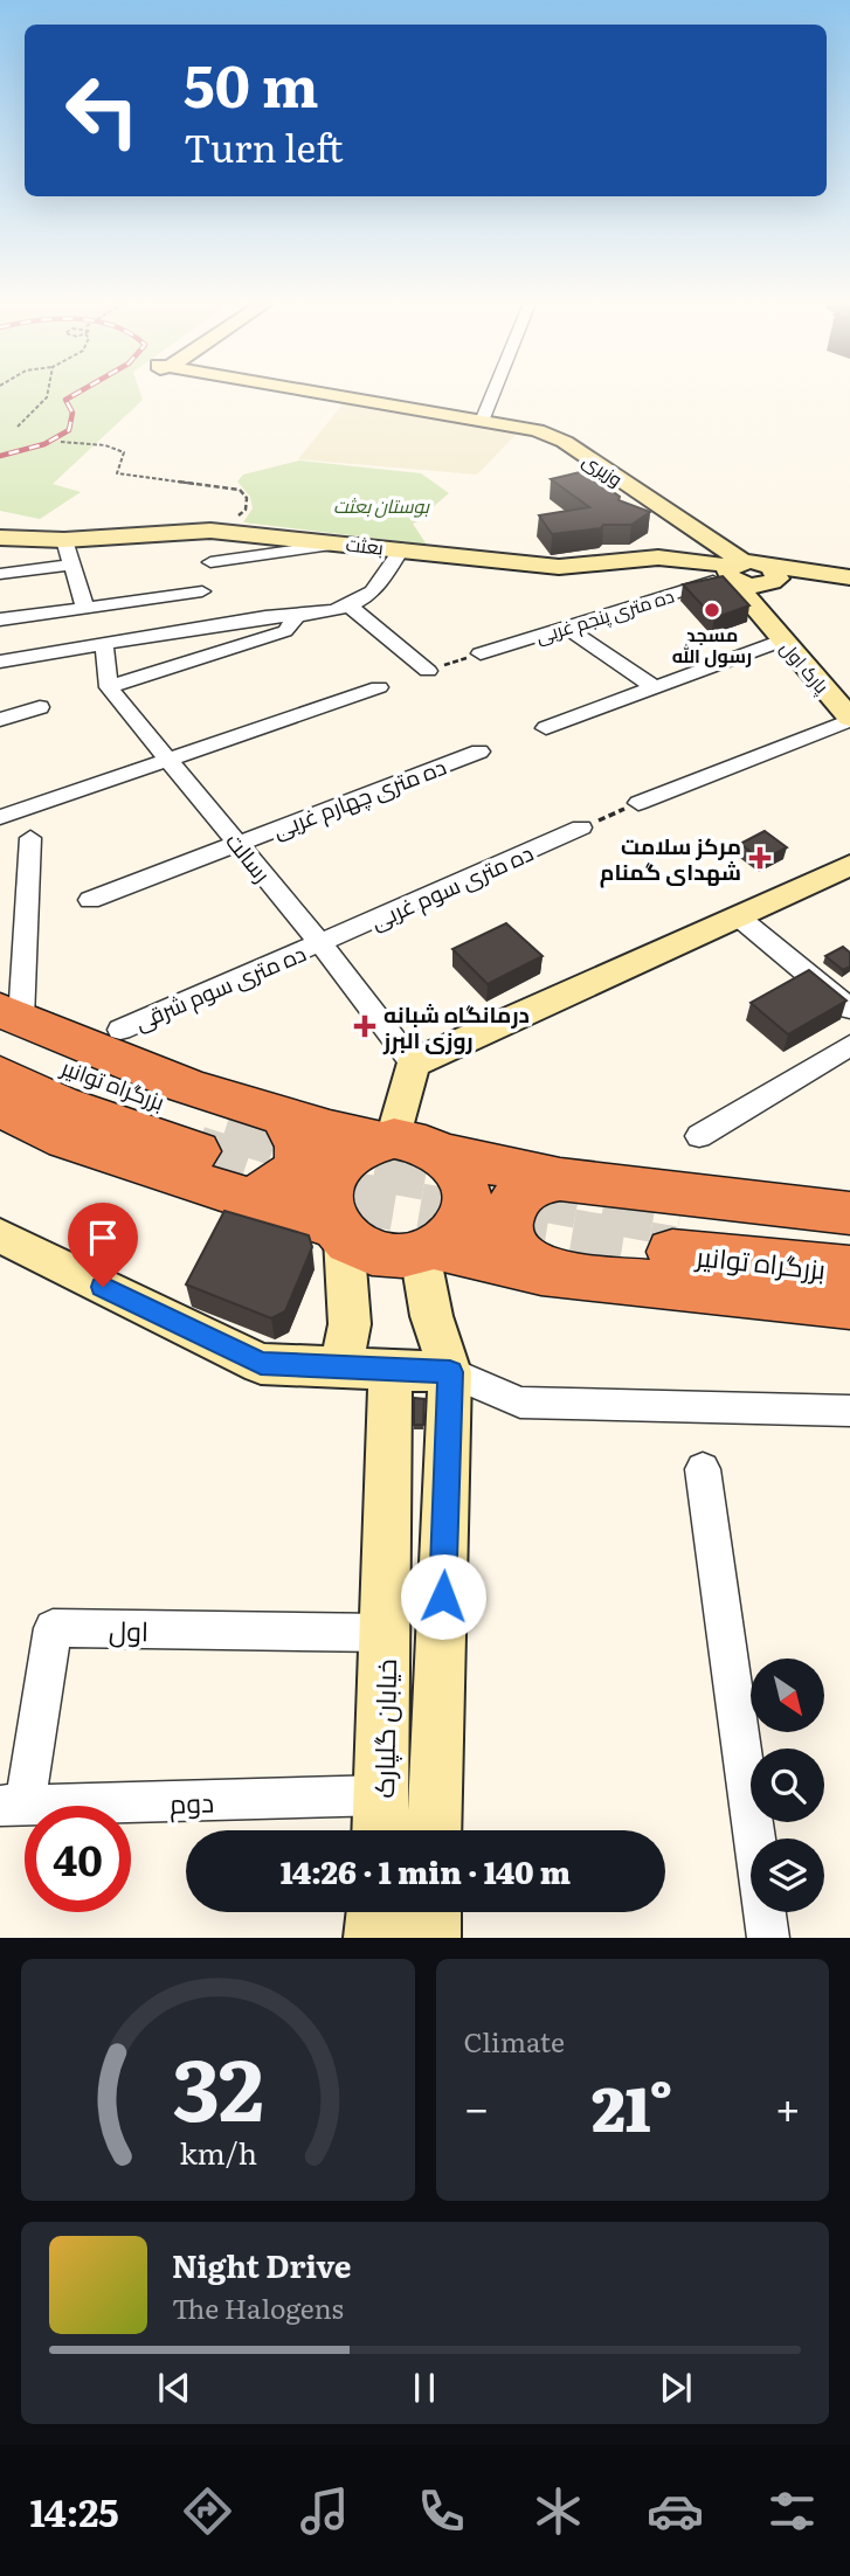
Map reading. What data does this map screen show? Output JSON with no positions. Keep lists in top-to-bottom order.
{
  "streets": {
    "highway": ["بزرگراه توانیر"],
    "main road": [
      "وزیری",
      "بعثت",
      "پارک اول",
      "خیابان گلپارک"
    ],
    "street": [
      "ده متری پنجم غربی",
      "ده متری چهارم غربی",
      "رسالت",
      "ده متری سوم غربی",
      "ده متری سوم شرقی",
      "اول",
      "دوم"
    ]
  },
  "crossings": [
    ["وزیری", "بعثت"],
    ["وزیری", "ده متری پنجم غربی"],
    ["وزیری", "پارک اول"],
    ["بعثت", "ده متری پنجم غربی"],
    ["بعثت", "پارک اول"],
    ["ده متری پنجم غربی", "پارک اول"],
    ["ده متری چهارم غربی", "رسالت"],
    ["رسالت", "ده متری سوم غربی"],
    ["رسالت", "ده متری سوم شرقی"],
    ["ده متری سوم غربی", "ده متری سوم شرقی"],
    ["اول", "خیابان گلپارک"],
    ["اول", "دوم"],
    ["خیابان گلپارک", "دوم"]
  ],
  "parks": ["بوستان بعثت"],
  "places": {
    "other": ["مسجد رسول الله"],
    "health": ["مرکز سلامت شهدای گمنام", "درمانگاه شبانه روزی البرز"]
  },
  "north": "bottom right",
  "page": {
    "turn": ["50 m", "Turn left"],
    "limit": "40",
    "trip": "14:26 · 1 min · 140 m",
    "tile": "Climate",
    "heat": ["−", "21°", "+"],
    "song": ["Night Drive", "The Halogens"],
    "tabs": "14:25",
    "gauge": ["32", "km/h"]
  }
}
